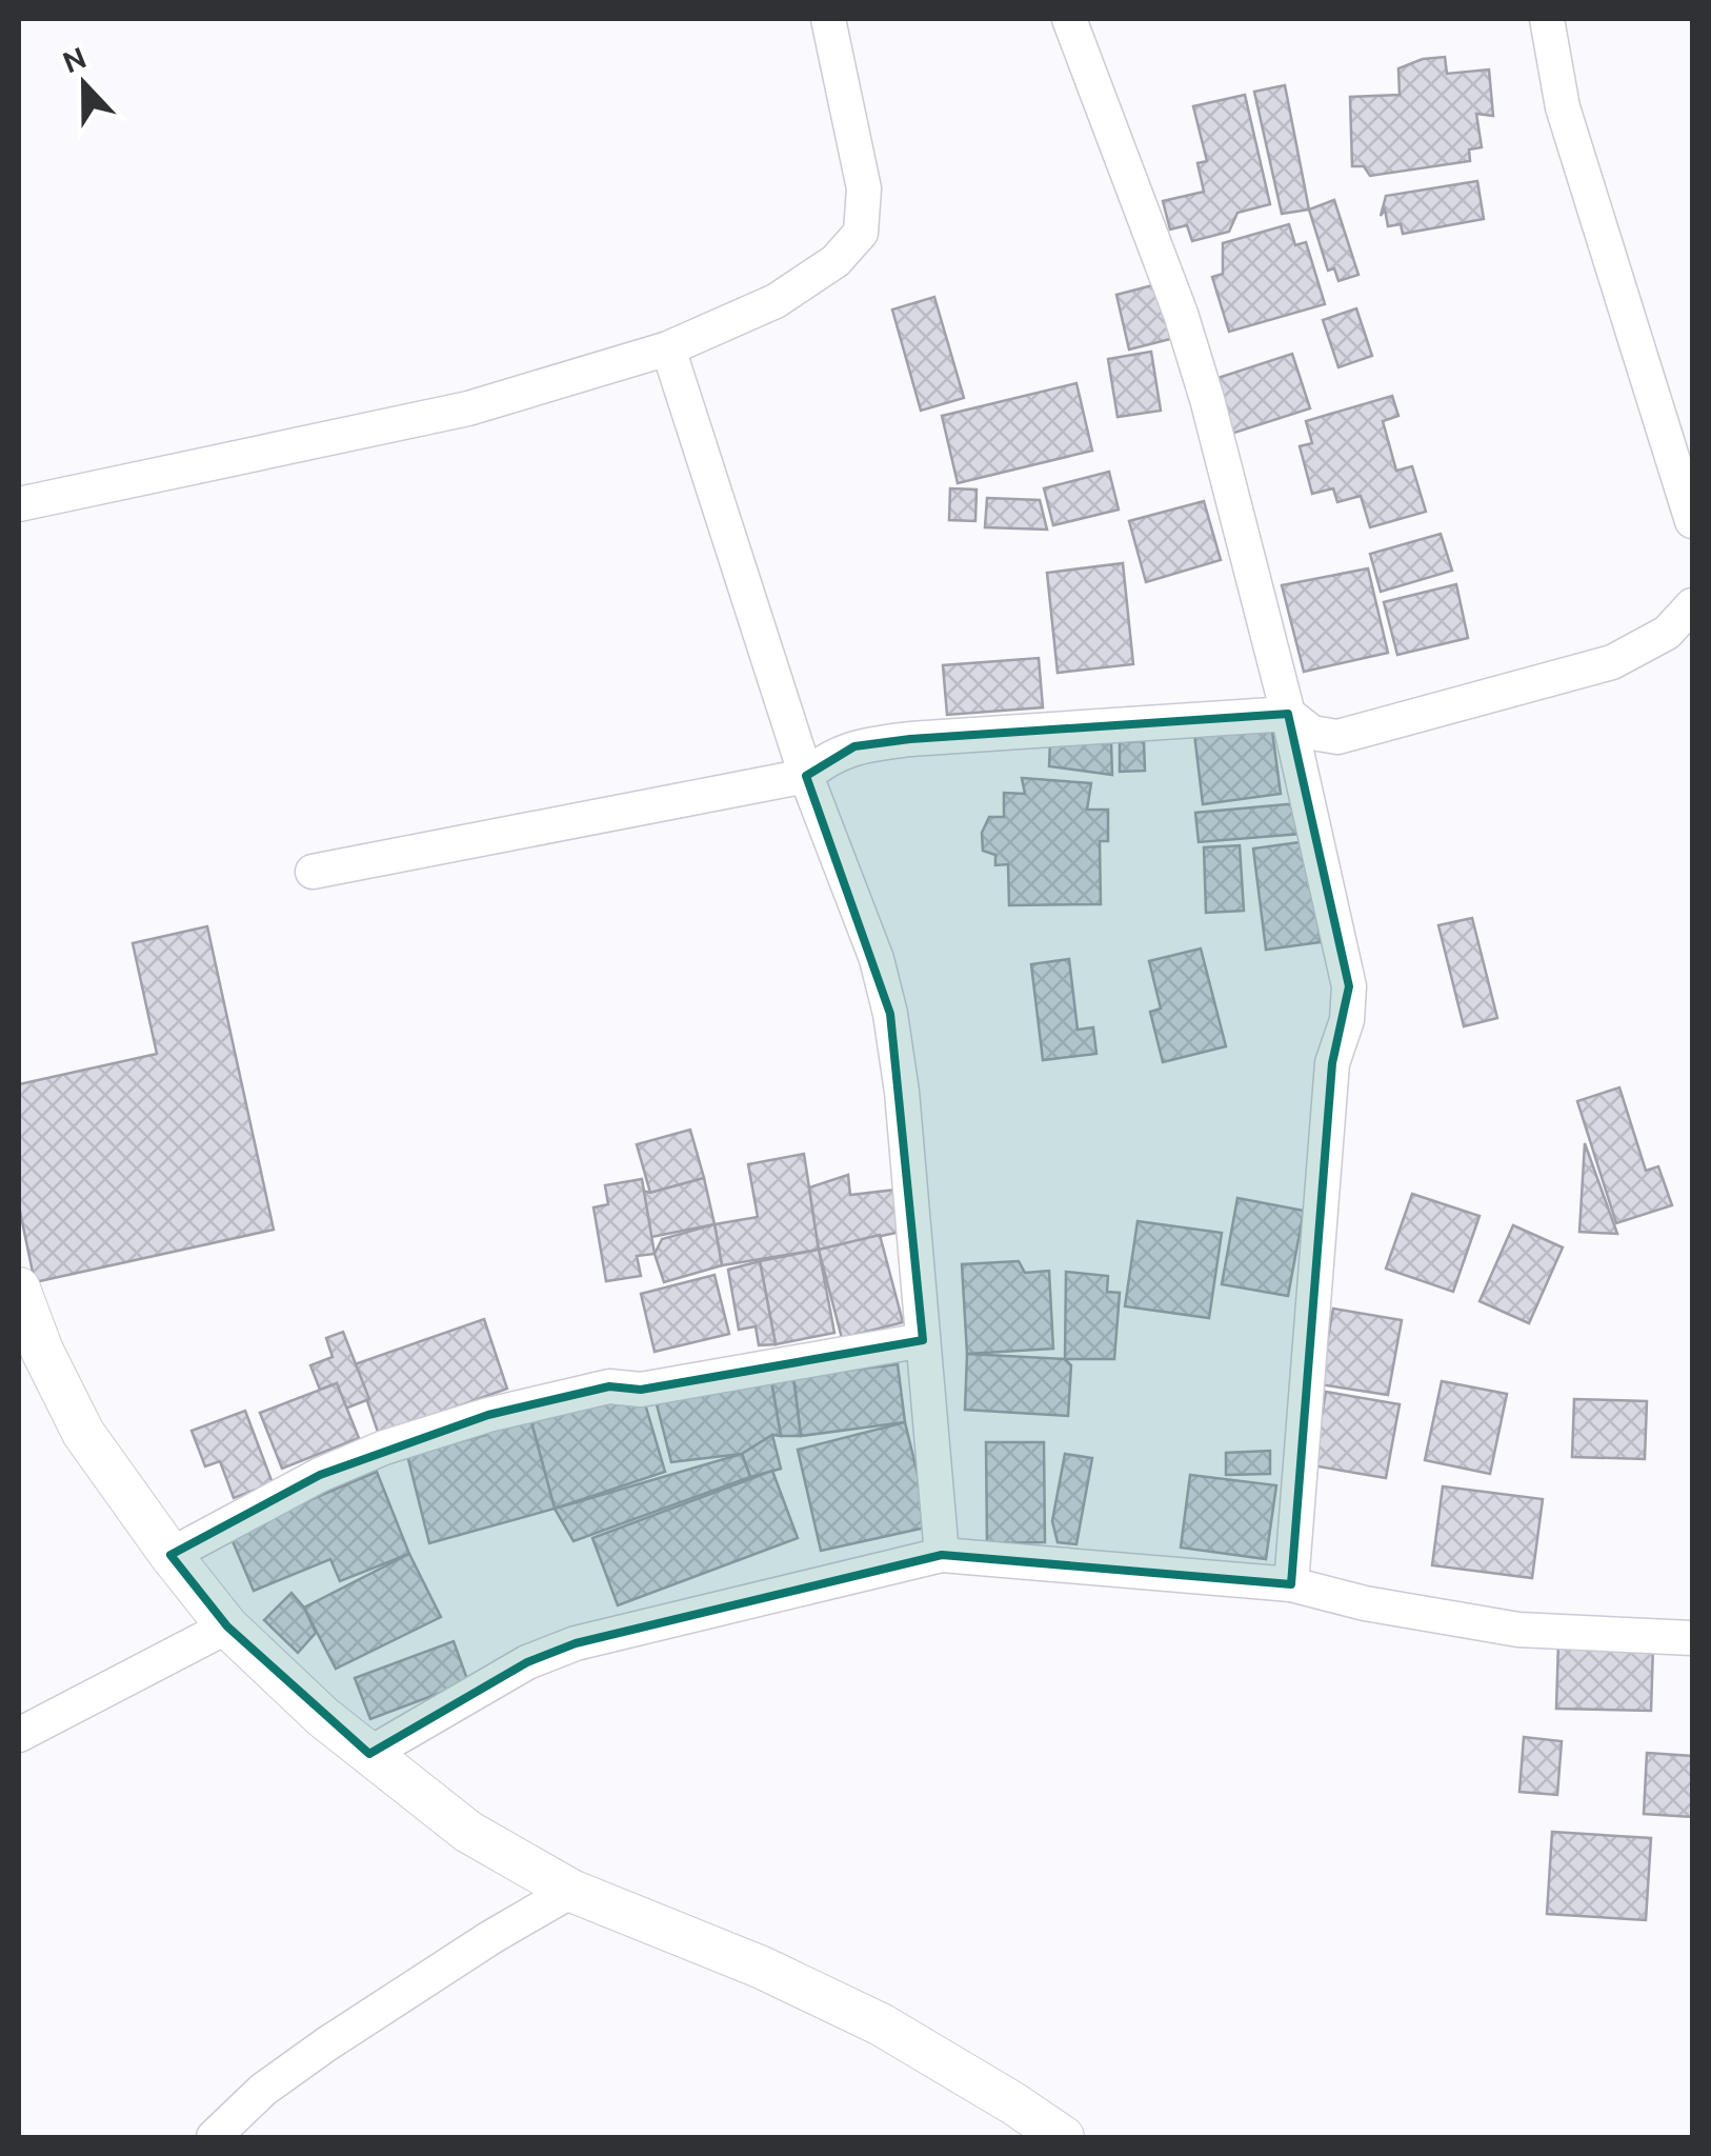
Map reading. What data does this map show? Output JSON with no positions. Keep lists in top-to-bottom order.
{
  "north": "top"
}
